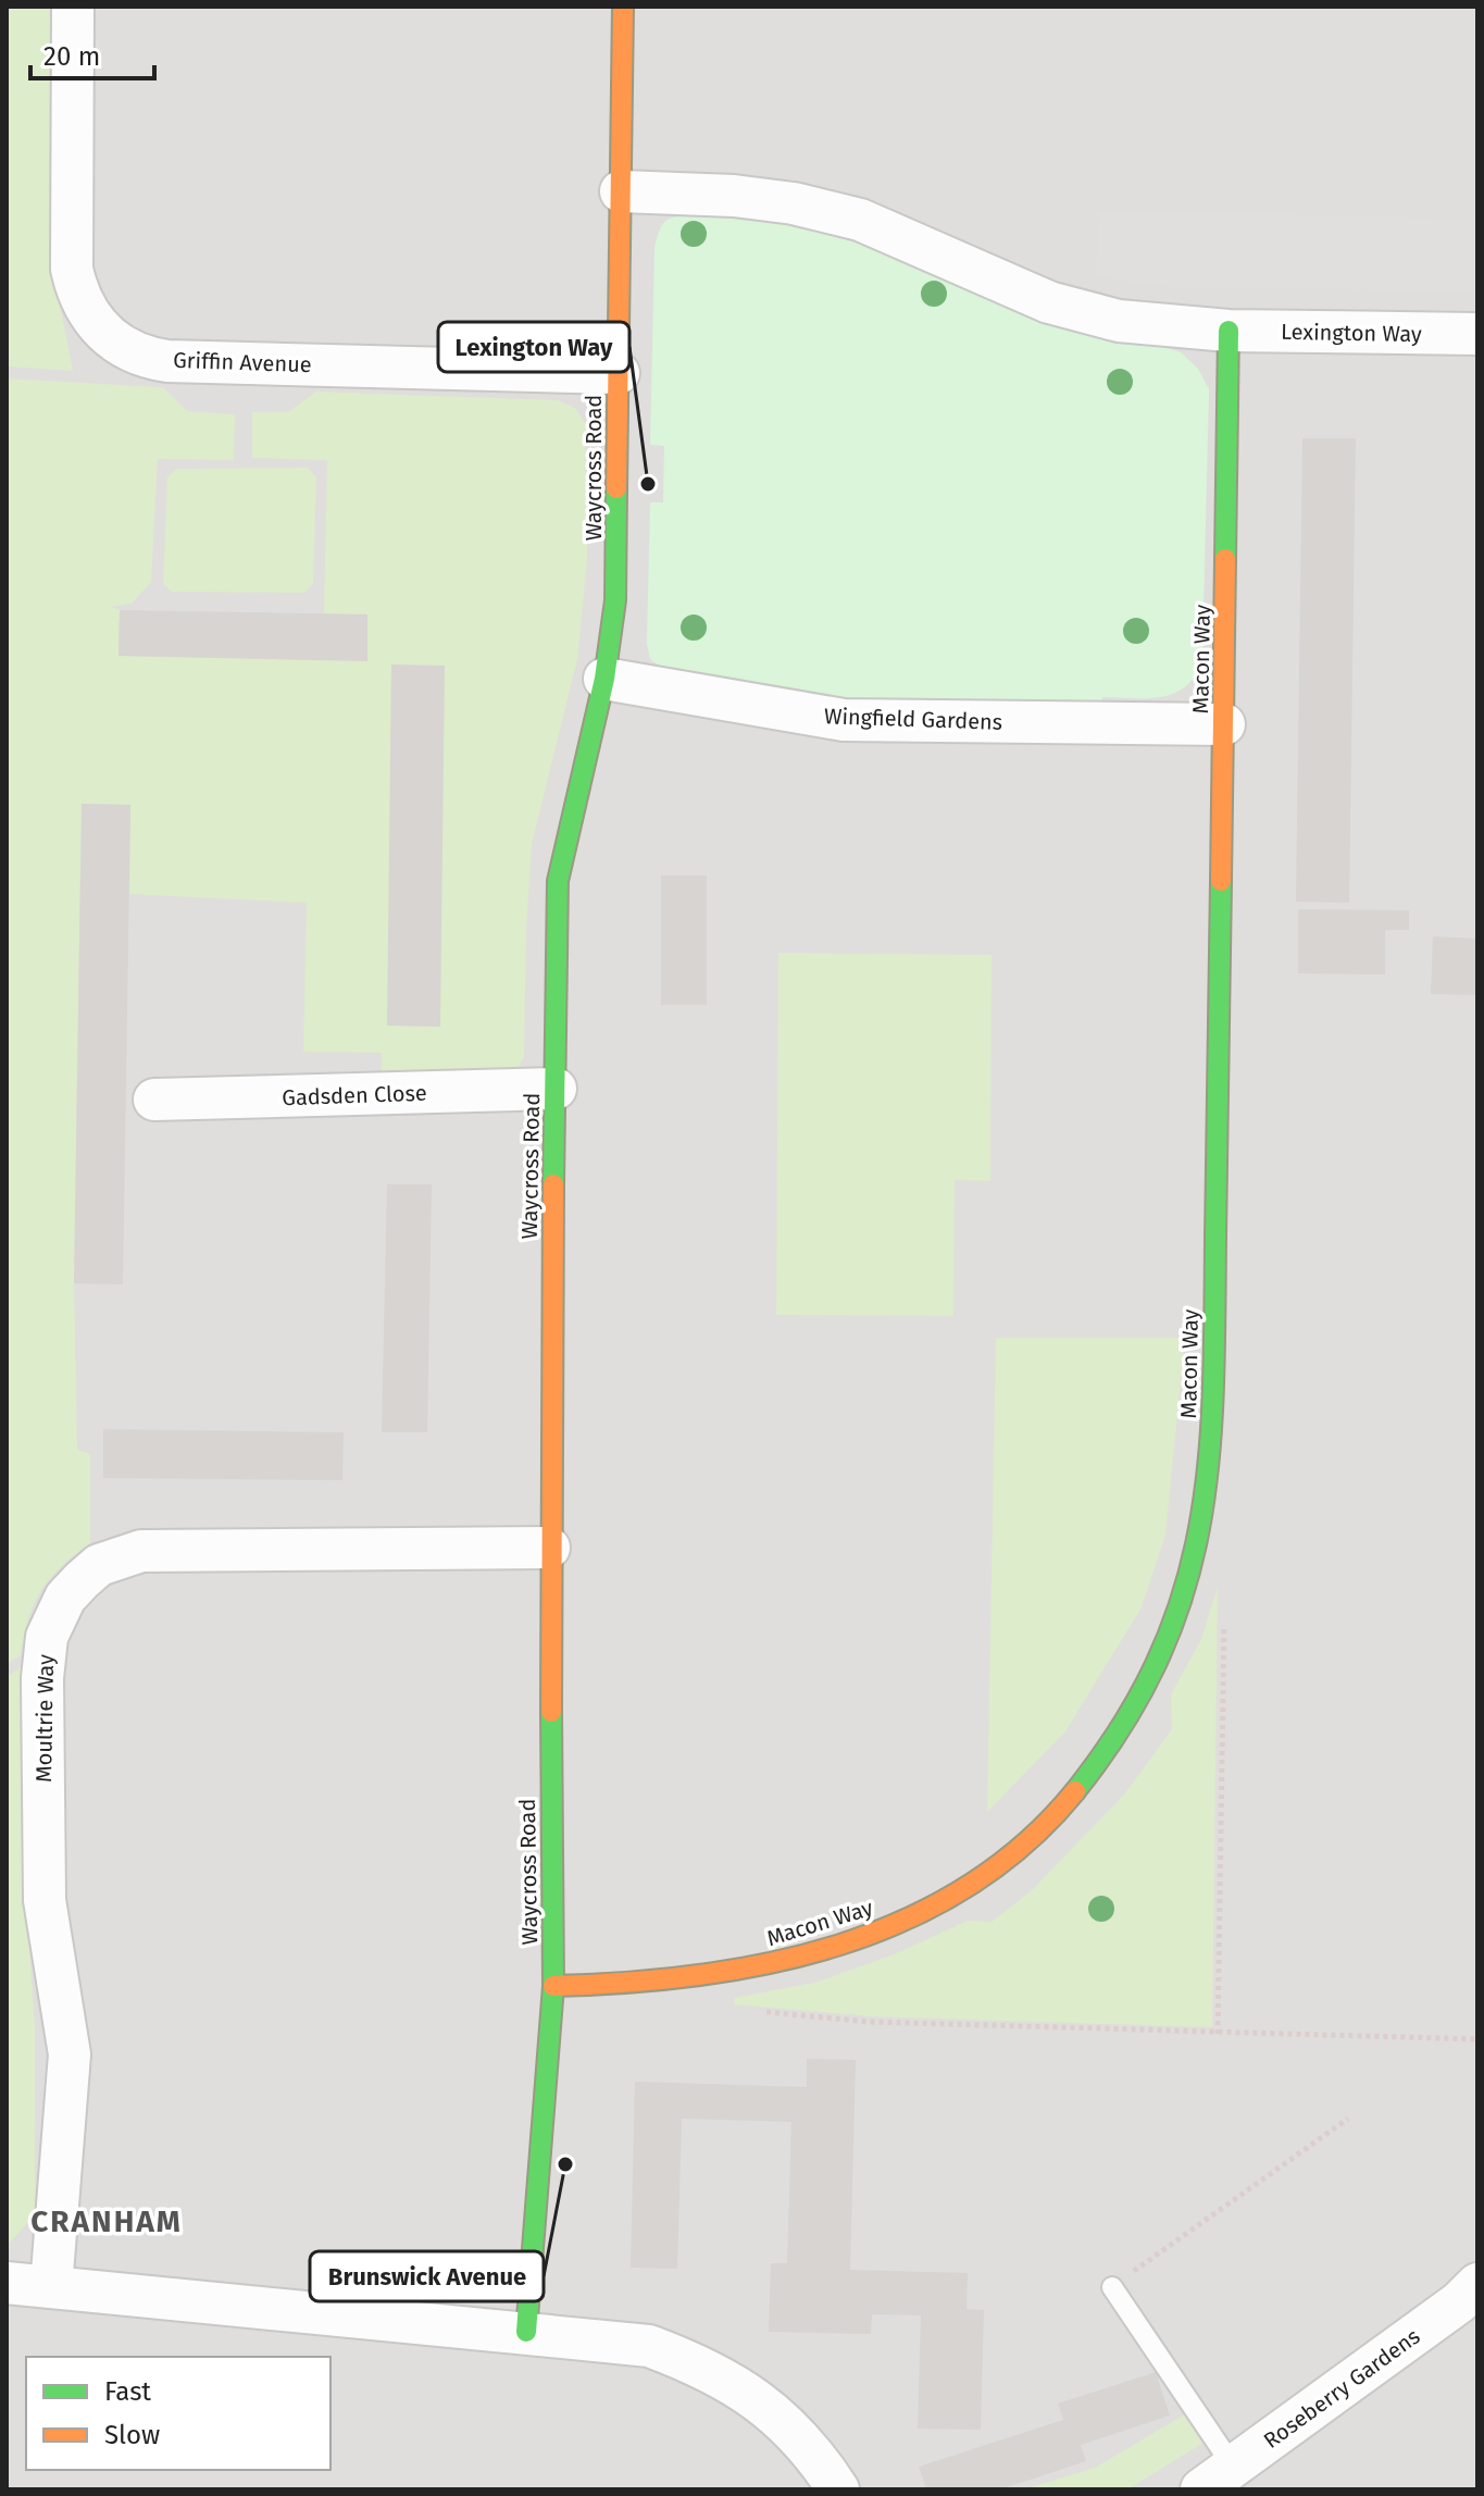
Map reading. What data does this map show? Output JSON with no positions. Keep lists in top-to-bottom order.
{
  "streets": {
    "street": [
      "Lexington Way",
      "Griffin Avenue",
      "Waycross Road",
      "Macon Way",
      "Wingfield Gardens",
      "Gadsden Close",
      "Moultrie Way",
      "Roseberry Gardens"
    ]
  },
  "crossings": [
    ["Lexington Way", "Waycross Road"],
    ["Lexington Way", "Macon Way"],
    ["Griffin Avenue", "Waycross Road"],
    ["Waycross Road", "Macon Way"],
    ["Waycross Road", "Wingfield Gardens"],
    ["Waycross Road", "Gadsden Close"],
    ["Waycross Road", "Moultrie Way"],
    ["Macon Way", "Wingfield Gardens"]
  ],
  "districts": ["CRANHAM"],
  "places": ["Lexington Way", "Brunswick Avenue"],
  "legend": ["Fast", "Slow"],
  "scale_bar": "20 m"
}
